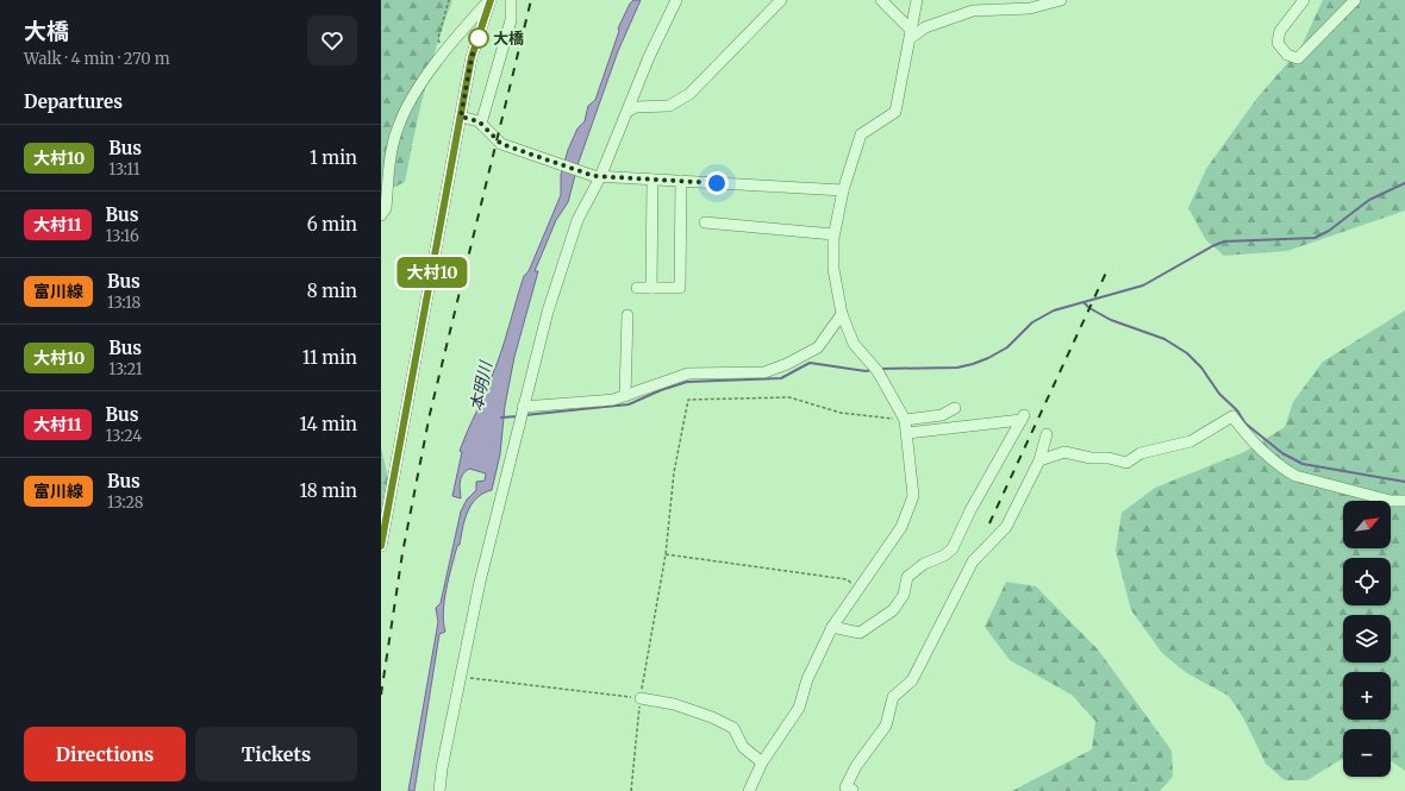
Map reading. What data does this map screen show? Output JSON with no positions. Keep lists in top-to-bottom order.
{
  "water": ["本明川"],
  "places": ["大橋"],
  "lines": ["bus line 大村10"],
  "north": "top right",
  "page": {
    "heading": [
      ["大橋", "Walk · 4 min · 270 m"],
      "Departures"
    ],
    "on_map": "大村10",
    "list": [
      {
        "mark": "大村10",
        "name": "Bus",
        "note": "13:11",
        "value": "1 min"
      },
      {
        "mark": "大村11",
        "name": "Bus",
        "note": "13:16",
        "value": "6 min"
      },
      {
        "mark": "富川線",
        "name": "Bus",
        "note": "13:18",
        "value": "8 min"
      },
      {
        "mark": "大村10",
        "name": "Bus",
        "note": "13:21",
        "value": "11 min"
      },
      {
        "mark": "大村11",
        "name": "Bus",
        "note": "13:24",
        "value": "14 min"
      },
      {
        "mark": "富川線",
        "name": "Bus",
        "note": "13:28",
        "value": "18 min"
      }
    ],
    "map_buttons": ["+", "−"],
    "buttons": ["Directions", "Tickets"]
  }
}
